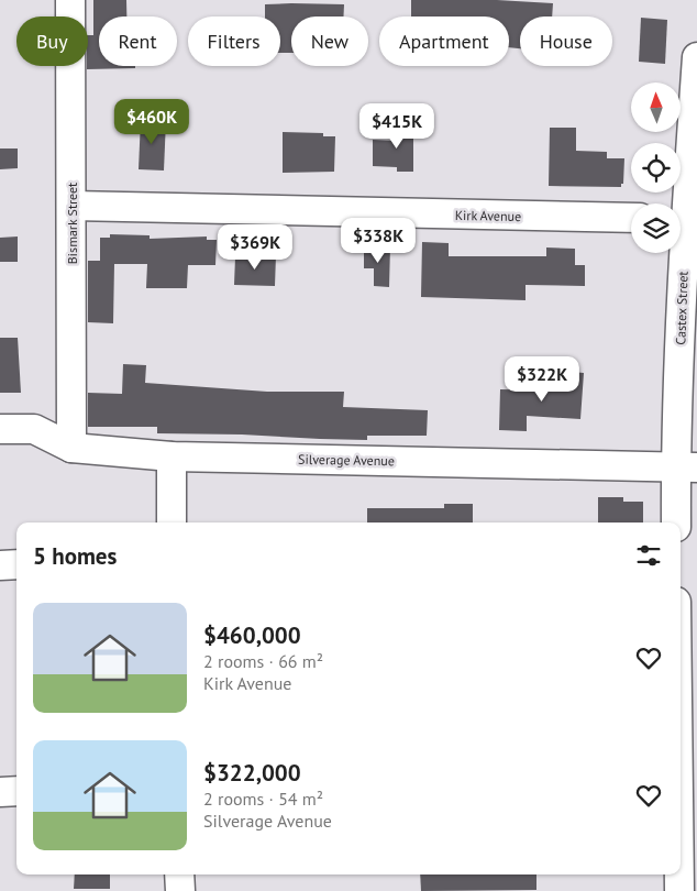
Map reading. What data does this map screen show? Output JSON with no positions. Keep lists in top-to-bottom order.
{
  "streets": {
    "street": [
      "Kirk Avenue",
      "Bismark Street",
      "Castex Street",
      "Silverage Avenue"
    ]
  },
  "crossings": [
    ["Kirk Avenue", "Bismark Street"],
    ["Bismark Street", "Silverage Avenue"],
    ["Castex Street", "Silverage Avenue"]
  ],
  "north": "top",
  "page": {
    "chip": [
      "Buy",
      "Rent",
      "Filters",
      "New",
      "Apartment",
      "House"
    ],
    "price": [
      "$460K",
      "$415K",
      "$338K",
      "$369K",
      "$322K"
    ],
    "heading": "5 homes",
    "list": [
      {
        "name": "$460,000",
        "note": "2 rooms · 66 m² · Kirk Avenue"
      },
      {
        "name": "$322,000",
        "note": "2 rooms · 54 m² · Silverage Avenue"
      }
    ]
  }
}
